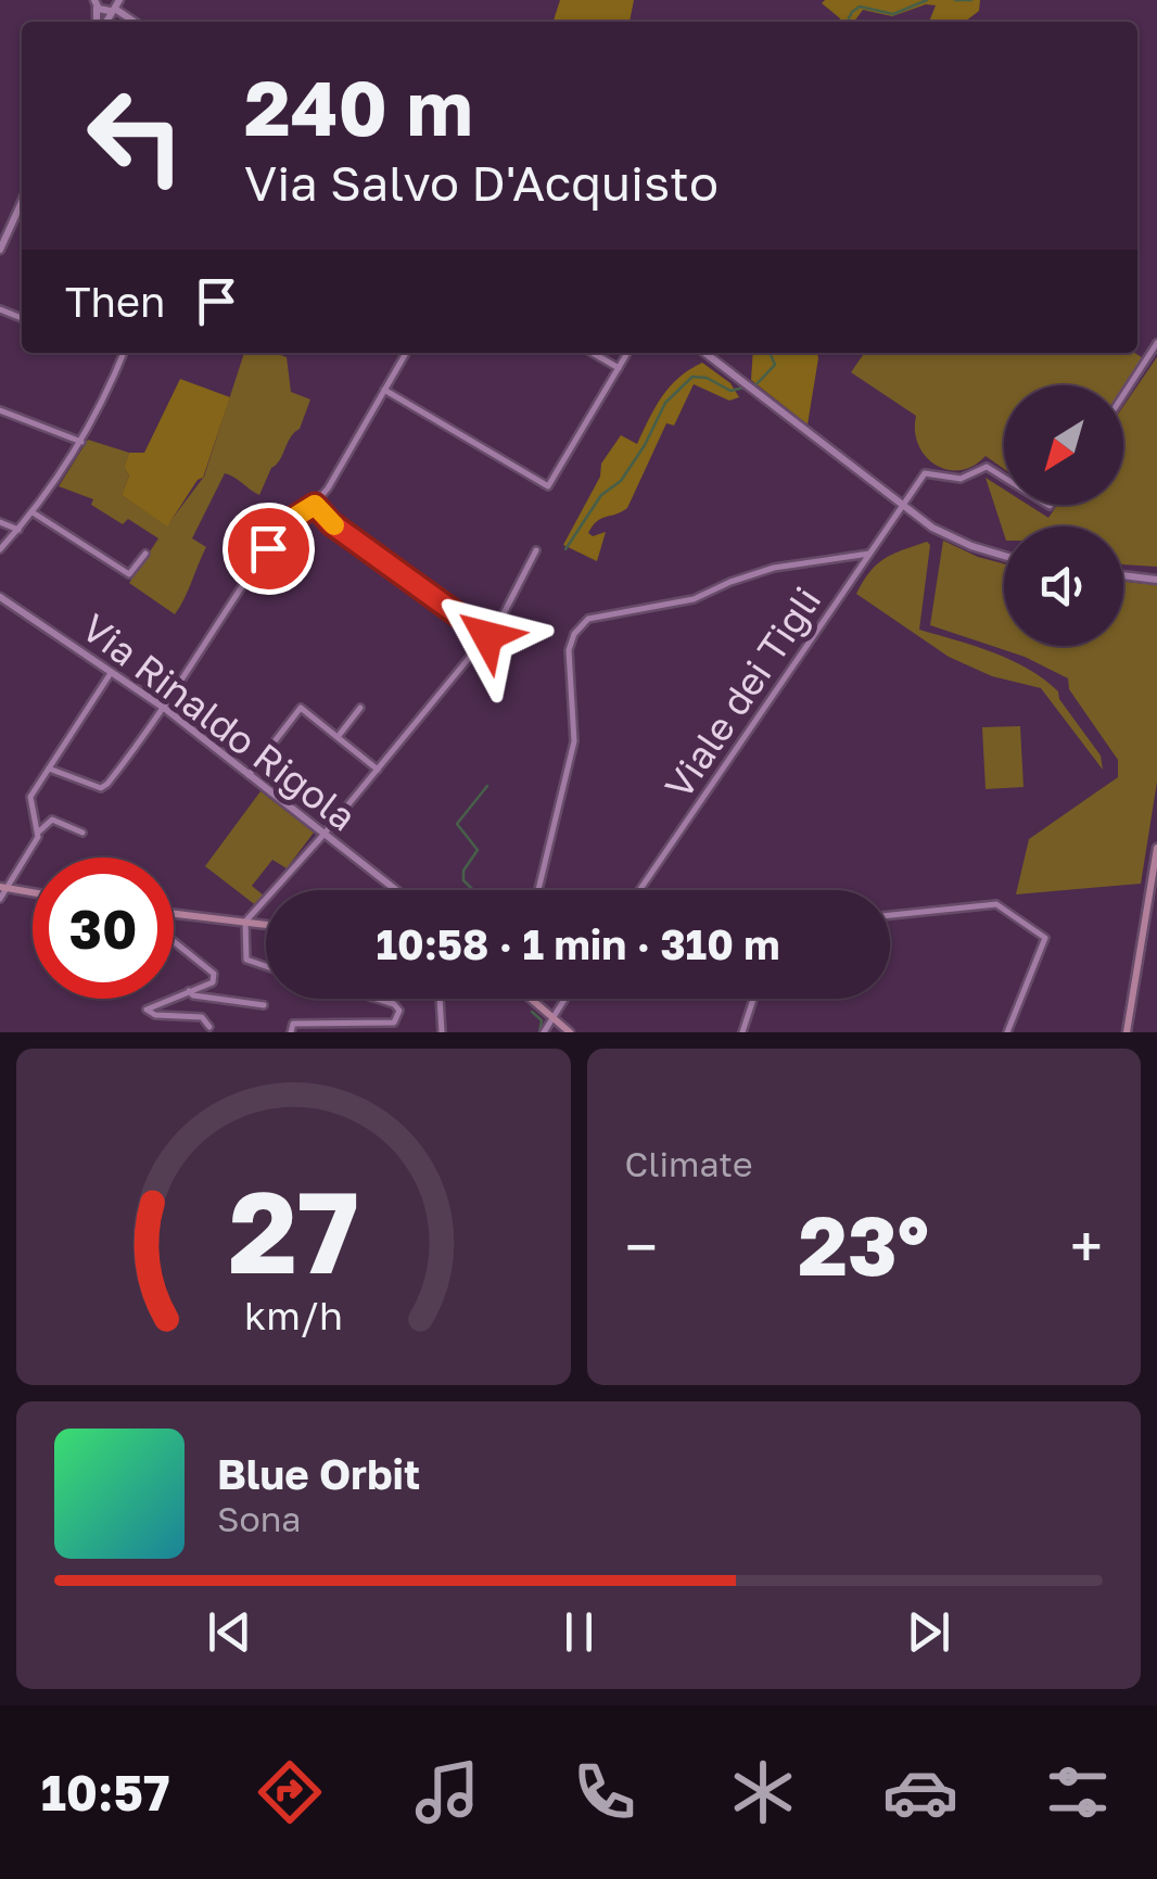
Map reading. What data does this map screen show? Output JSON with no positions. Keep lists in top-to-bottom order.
{
  "streets": {
    "street": ["Viale dei Tigli", "Via Rinaldo Rigola"]
  },
  "north": "bottom left",
  "page": {
    "turn": ["240 m", "Via Salvo D'Acquisto"],
    "then": "Then",
    "limit": "30",
    "trip": "10:58 · 1 min · 310 m",
    "tile": "Climate",
    "heat": ["−", "23°", "+"],
    "song": ["Blue Orbit", "Sona"],
    "tabs": "10:57",
    "gauge": ["27", "km/h"]
  }
}
